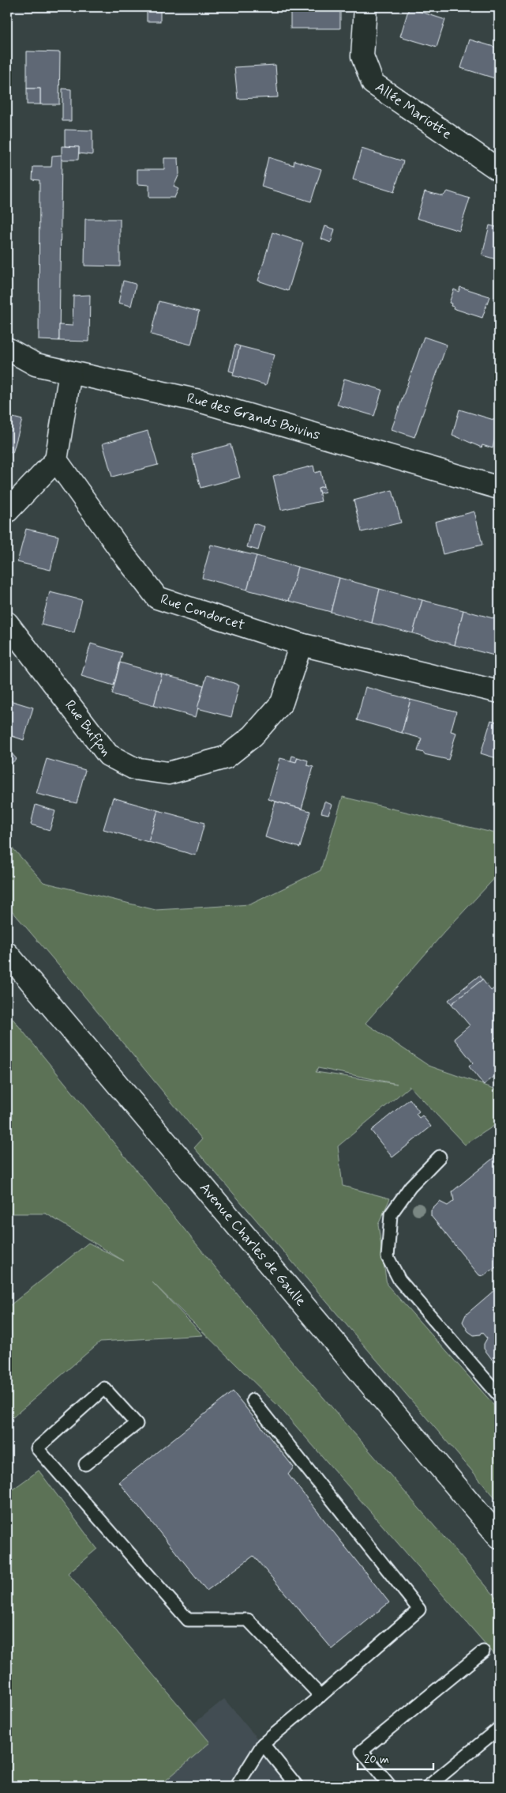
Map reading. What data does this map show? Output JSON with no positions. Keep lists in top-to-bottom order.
{
  "streets": {
    "street": [
      "Allée Mariotte",
      "Rue des Grands Boivins",
      "Rue Condorcet",
      "Rue Buffon",
      "Avenue Charles de Gaulle"
    ]
  },
  "crossings": [
    ["Rue Condorcet", "Rue Buffon"]
  ],
  "scale_bar": "20 m"
}
